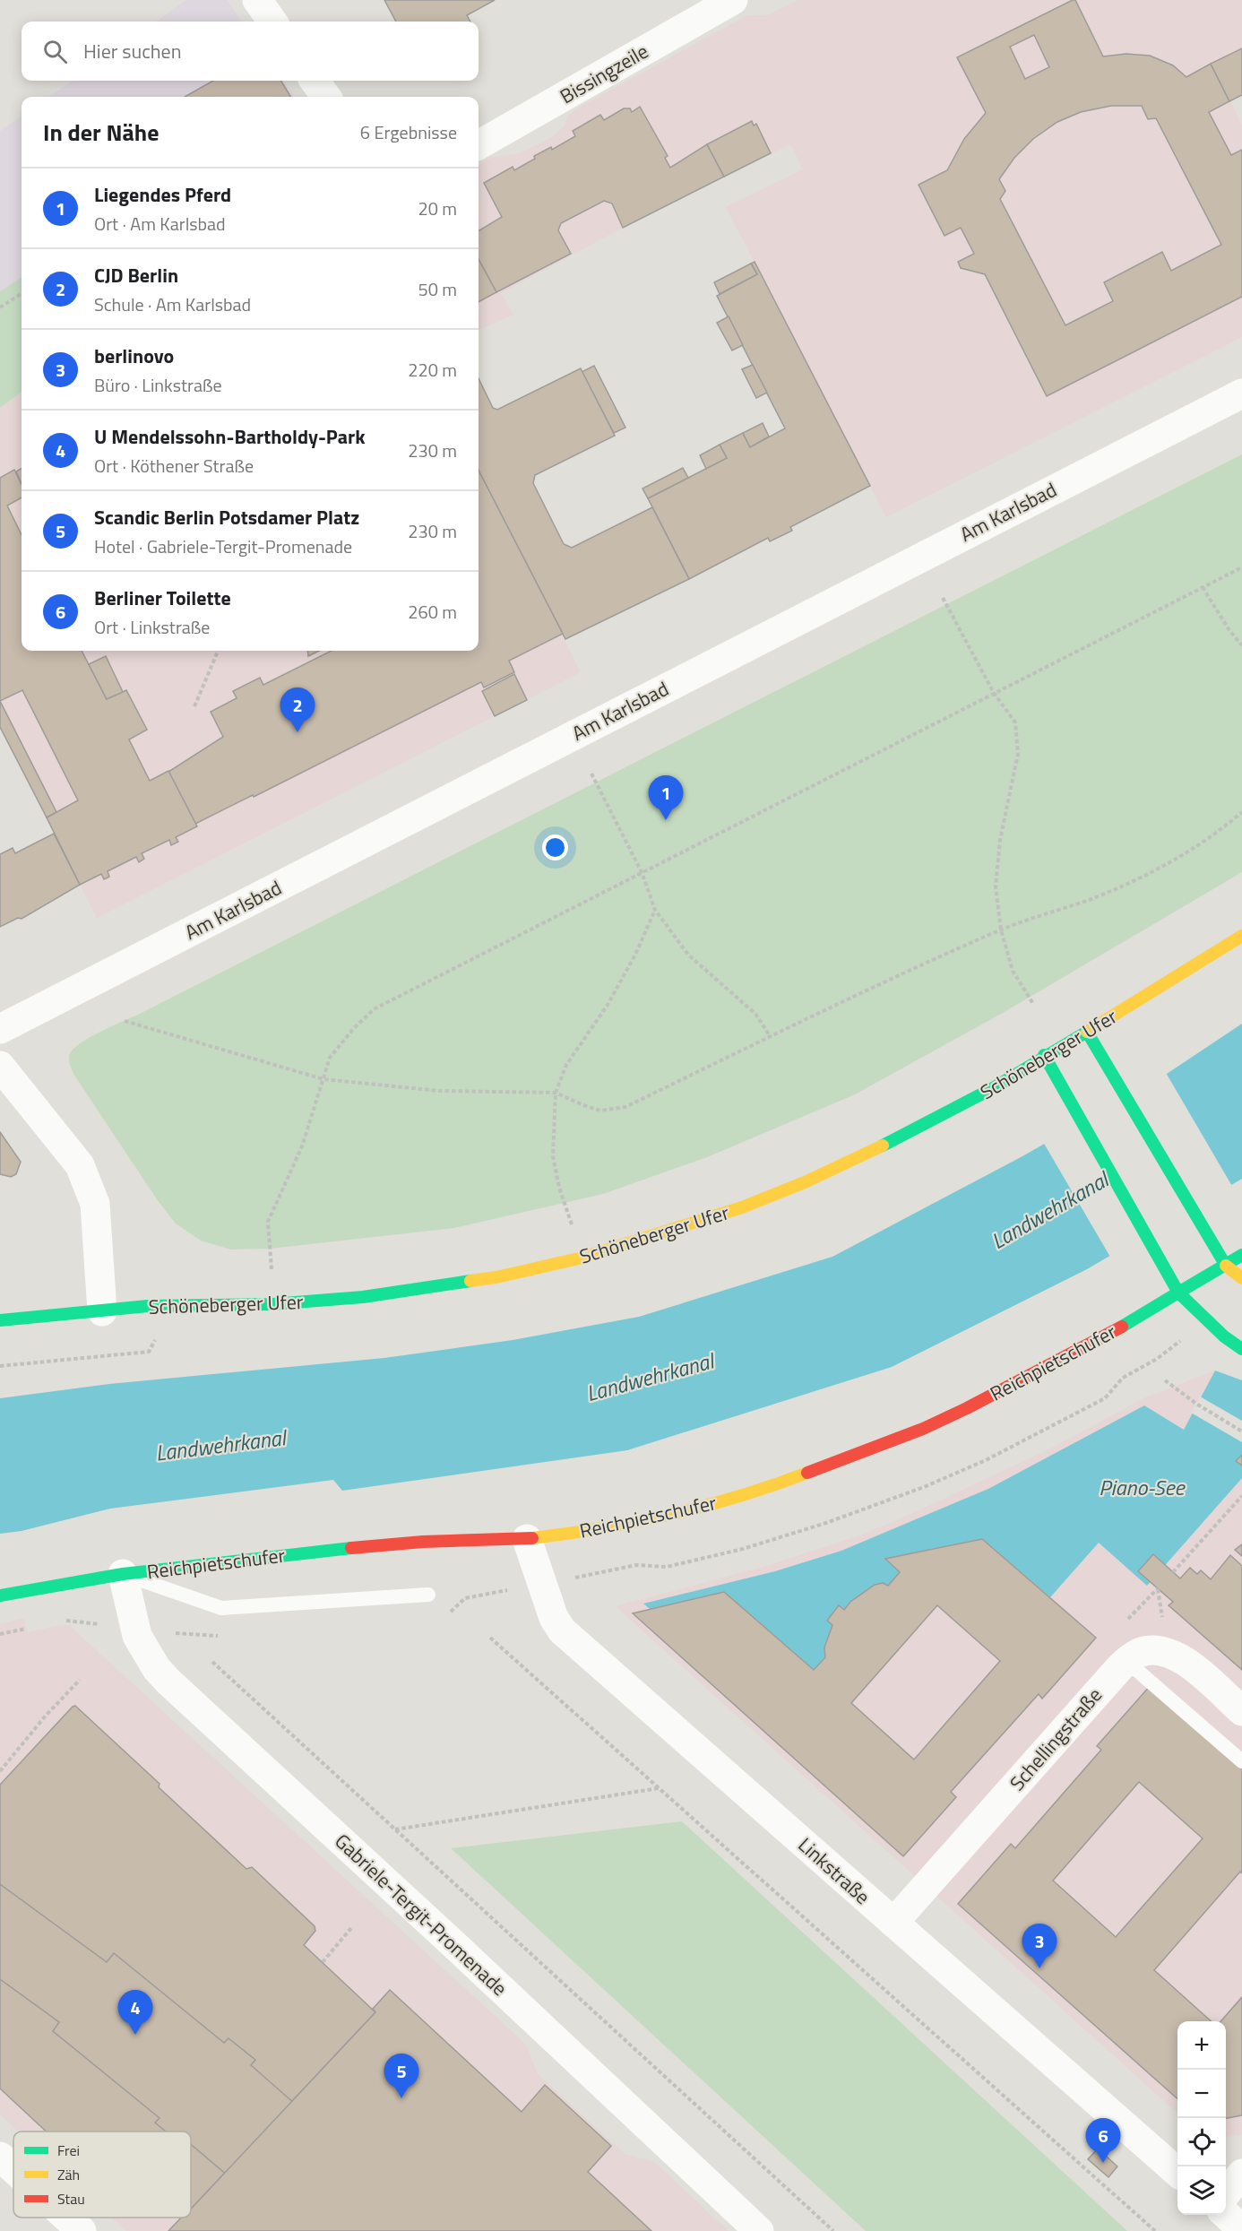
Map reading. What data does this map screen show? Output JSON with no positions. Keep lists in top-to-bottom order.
{
  "streets": {
    "main road": ["Schöneberger Ufer", "Reichpietschufer"],
    "street": [
      "Bissingzeile",
      "Am Karlsbad",
      "Schellingstraße",
      "Linkstraße",
      "Gabriele-Tergit-Promenade"
    ]
  },
  "crossings": [
    ["Reichpietschufer", "Linkstraße"],
    ["Reichpietschufer", "Gabriele-Tergit-Promenade"],
    ["Schellingstraße", "Linkstraße"]
  ],
  "water": ["Landwehrkanal", "Piano-See"],
  "legend": ["Frei", "Zäh", "Stau"],
  "page": {
    "search": "Hier suchen",
    "heading": ["In der Nähe", "6 Ergebnisse"],
    "list": [
      {
        "mark": "1",
        "name": "Liegendes Pferd",
        "note": "Ort · Am Karlsbad",
        "value": "20 m"
      },
      {
        "mark": "2",
        "name": "CJD Berlin",
        "note": "Schule · Am Karlsbad",
        "value": "50 m"
      },
      {
        "mark": "3",
        "name": "berlinovo",
        "note": "Büro · Linkstraße",
        "value": "220 m"
      },
      {
        "mark": "4",
        "name": "U Mendelssohn-Bartholdy-Park",
        "note": "Ort · Köthener Straße",
        "value": "230 m"
      },
      {
        "mark": "5",
        "name": "Scandic Berlin Potsdamer Platz",
        "note": "Hotel · Gabriele-Tergit-Promenade",
        "value": "230 m"
      },
      {
        "mark": "6",
        "name": "Berliner Toilette",
        "note": "Ort · Linkstraße",
        "value": "260 m"
      }
    ],
    "pins": [
      "2",
      "1",
      "3",
      "4",
      "5",
      "6"
    ],
    "map_buttons": ["+", "−"]
  }
}
